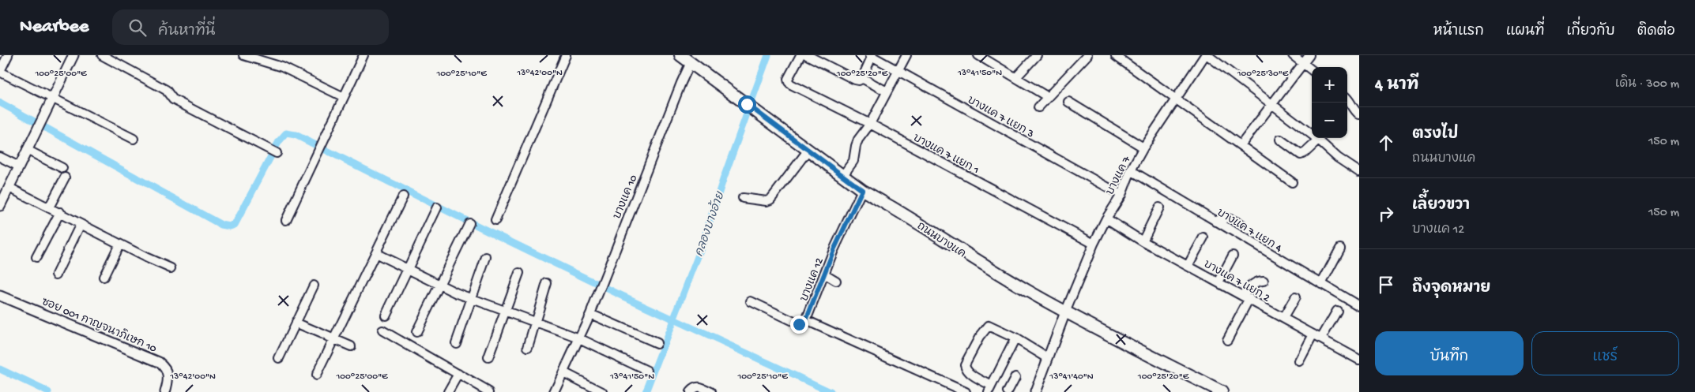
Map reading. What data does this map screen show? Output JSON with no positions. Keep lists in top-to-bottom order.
{
  "streets": {
    "main road": ["ถนนบางแค"],
    "street": [
      "บางแค 7 แยก 3",
      "บางแค 7 แยก 1",
      "บางแค 7",
      "บางแค 10",
      "บางแค 7 แยก 4",
      "บางแค 12",
      "บางแค 7 แยก 2",
      "ซอย 001 กาญจนาภิเษก 10"
    ]
  },
  "crossings": [
    ["บางแค 7 แยก 3", "บางแค 7"],
    ["บางแค 7 แยก 1", "บางแค 7"],
    ["บางแค 7", "บางแค 7 แยก 4"],
    ["บางแค 7", "ถนนบางแค"],
    ["บางแค 7", "บางแค 7 แยก 2"],
    ["บางแค 10", "ถนนบางแค"],
    ["ถนนบางแค", "บางแค 12"]
  ],
  "water": ["คลองบางอ้าย"],
  "page": {
    "header": "Nearbee",
    "search": "ค้นหาที่นี่",
    "nav": [
      "หน้าแรก",
      "แผนที่",
      "เกี่ยวกับ",
      "ติดต่อ"
    ],
    "heading": ["4 นาที", "เดิน · 300 m"],
    "map_buttons": ["+", "−"],
    "list": [
      ["ตรงไป", "ถนนบางแค", "150 m"],
      ["เลี้ยวขวา", "บางแค 12", "150 m"],
      "ถึงจุดหมาย"
    ],
    "buttons": ["บันทึก", "แชร์"]
  },
  "coordinates": [
    "13°42'00\"N",
    "13°41'50\"N",
    "100°25'00\"E",
    "100°25'10\"E",
    "100°25'20\"E",
    "100°25'30\"E",
    "13°41'40\"N"
  ]
}
